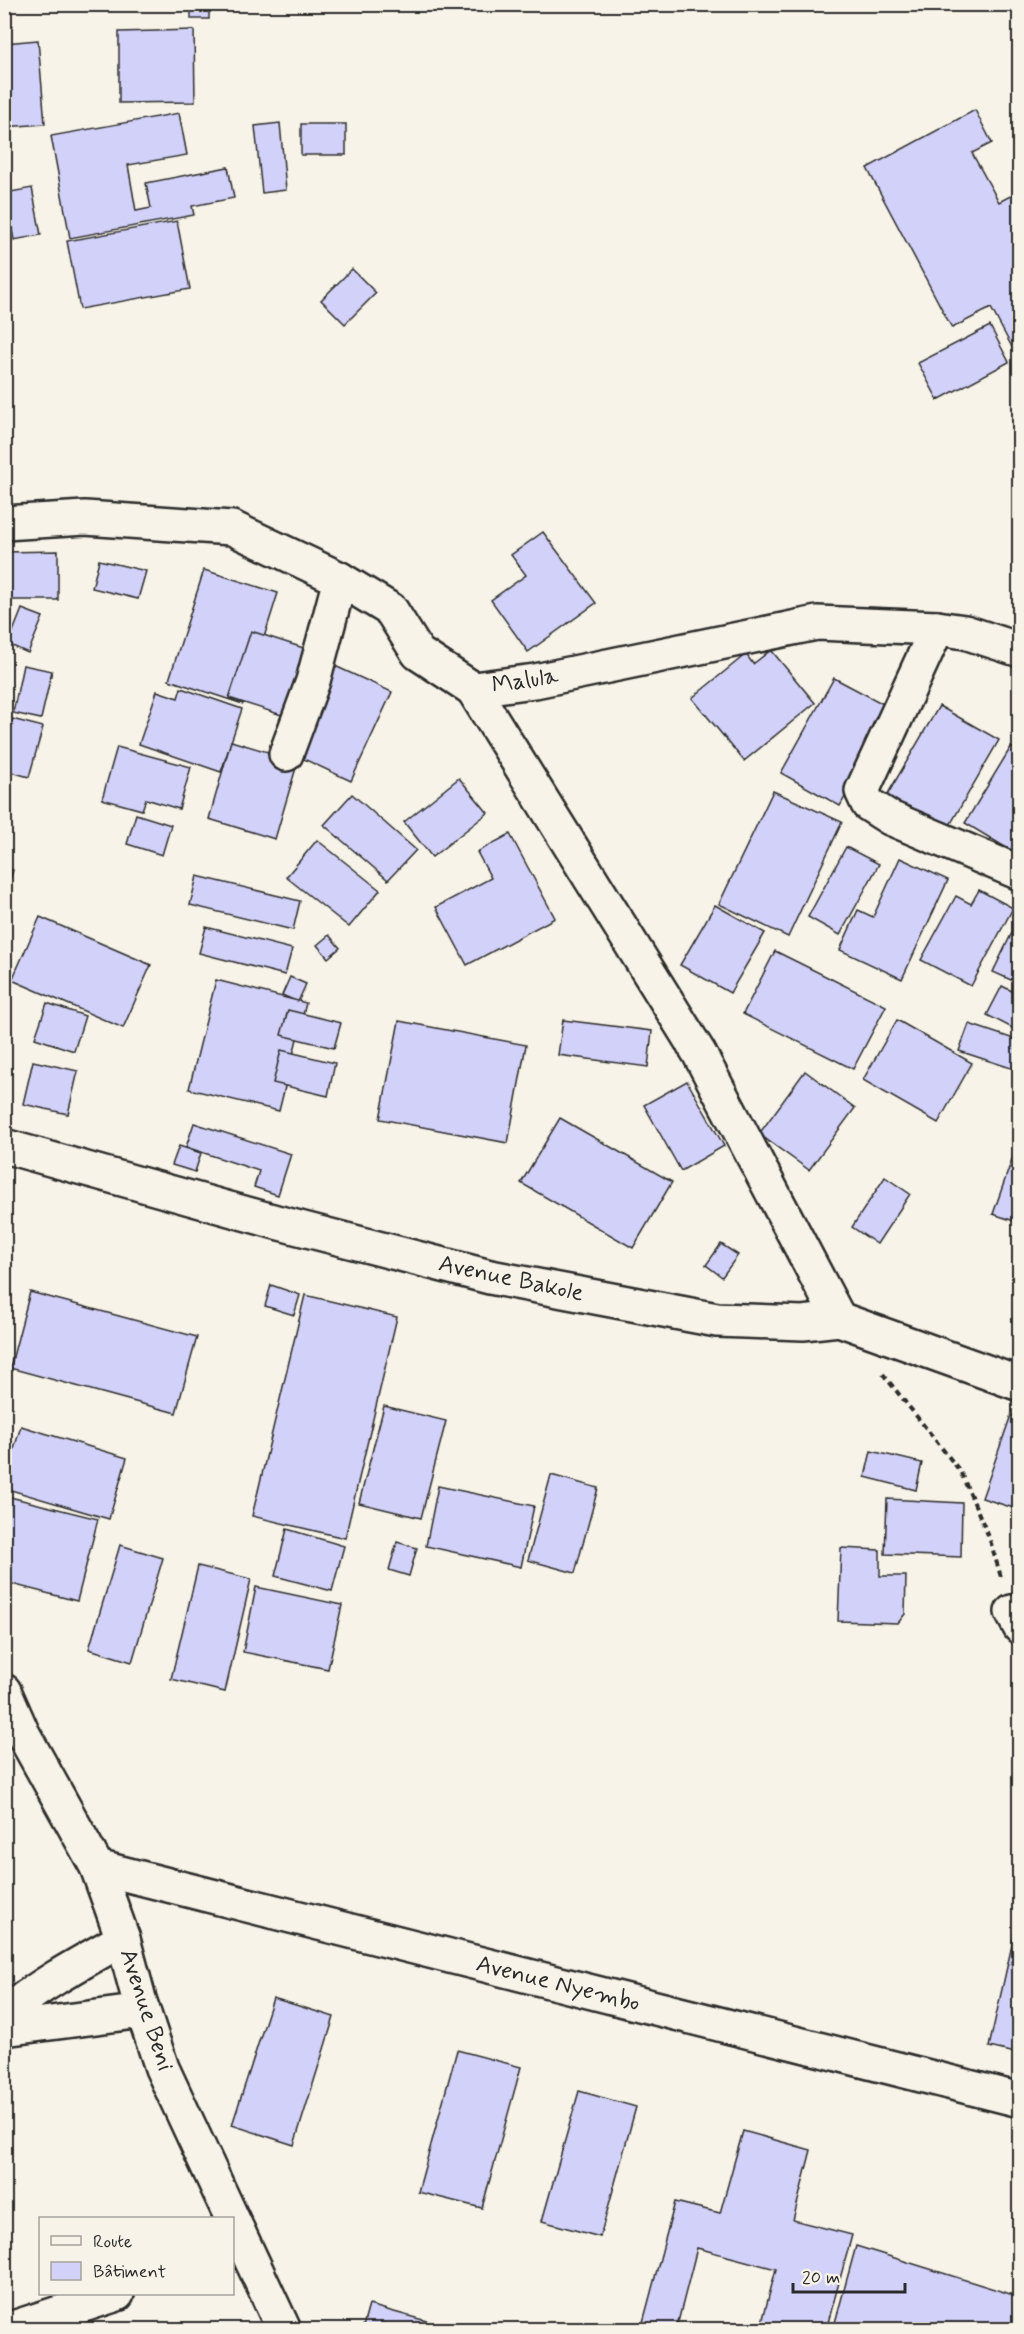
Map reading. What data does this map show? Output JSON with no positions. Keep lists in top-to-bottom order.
{
  "streets": {
    "street": [
      "Malula",
      "Avenue Bakole",
      "Avenue Nyembo",
      "Avenue Beni"
    ]
  },
  "crossings": [
    ["Avenue Nyembo", "Avenue Beni"]
  ],
  "legend": ["Route", "Bâtiment"],
  "scale_bar": "20 m"
}
